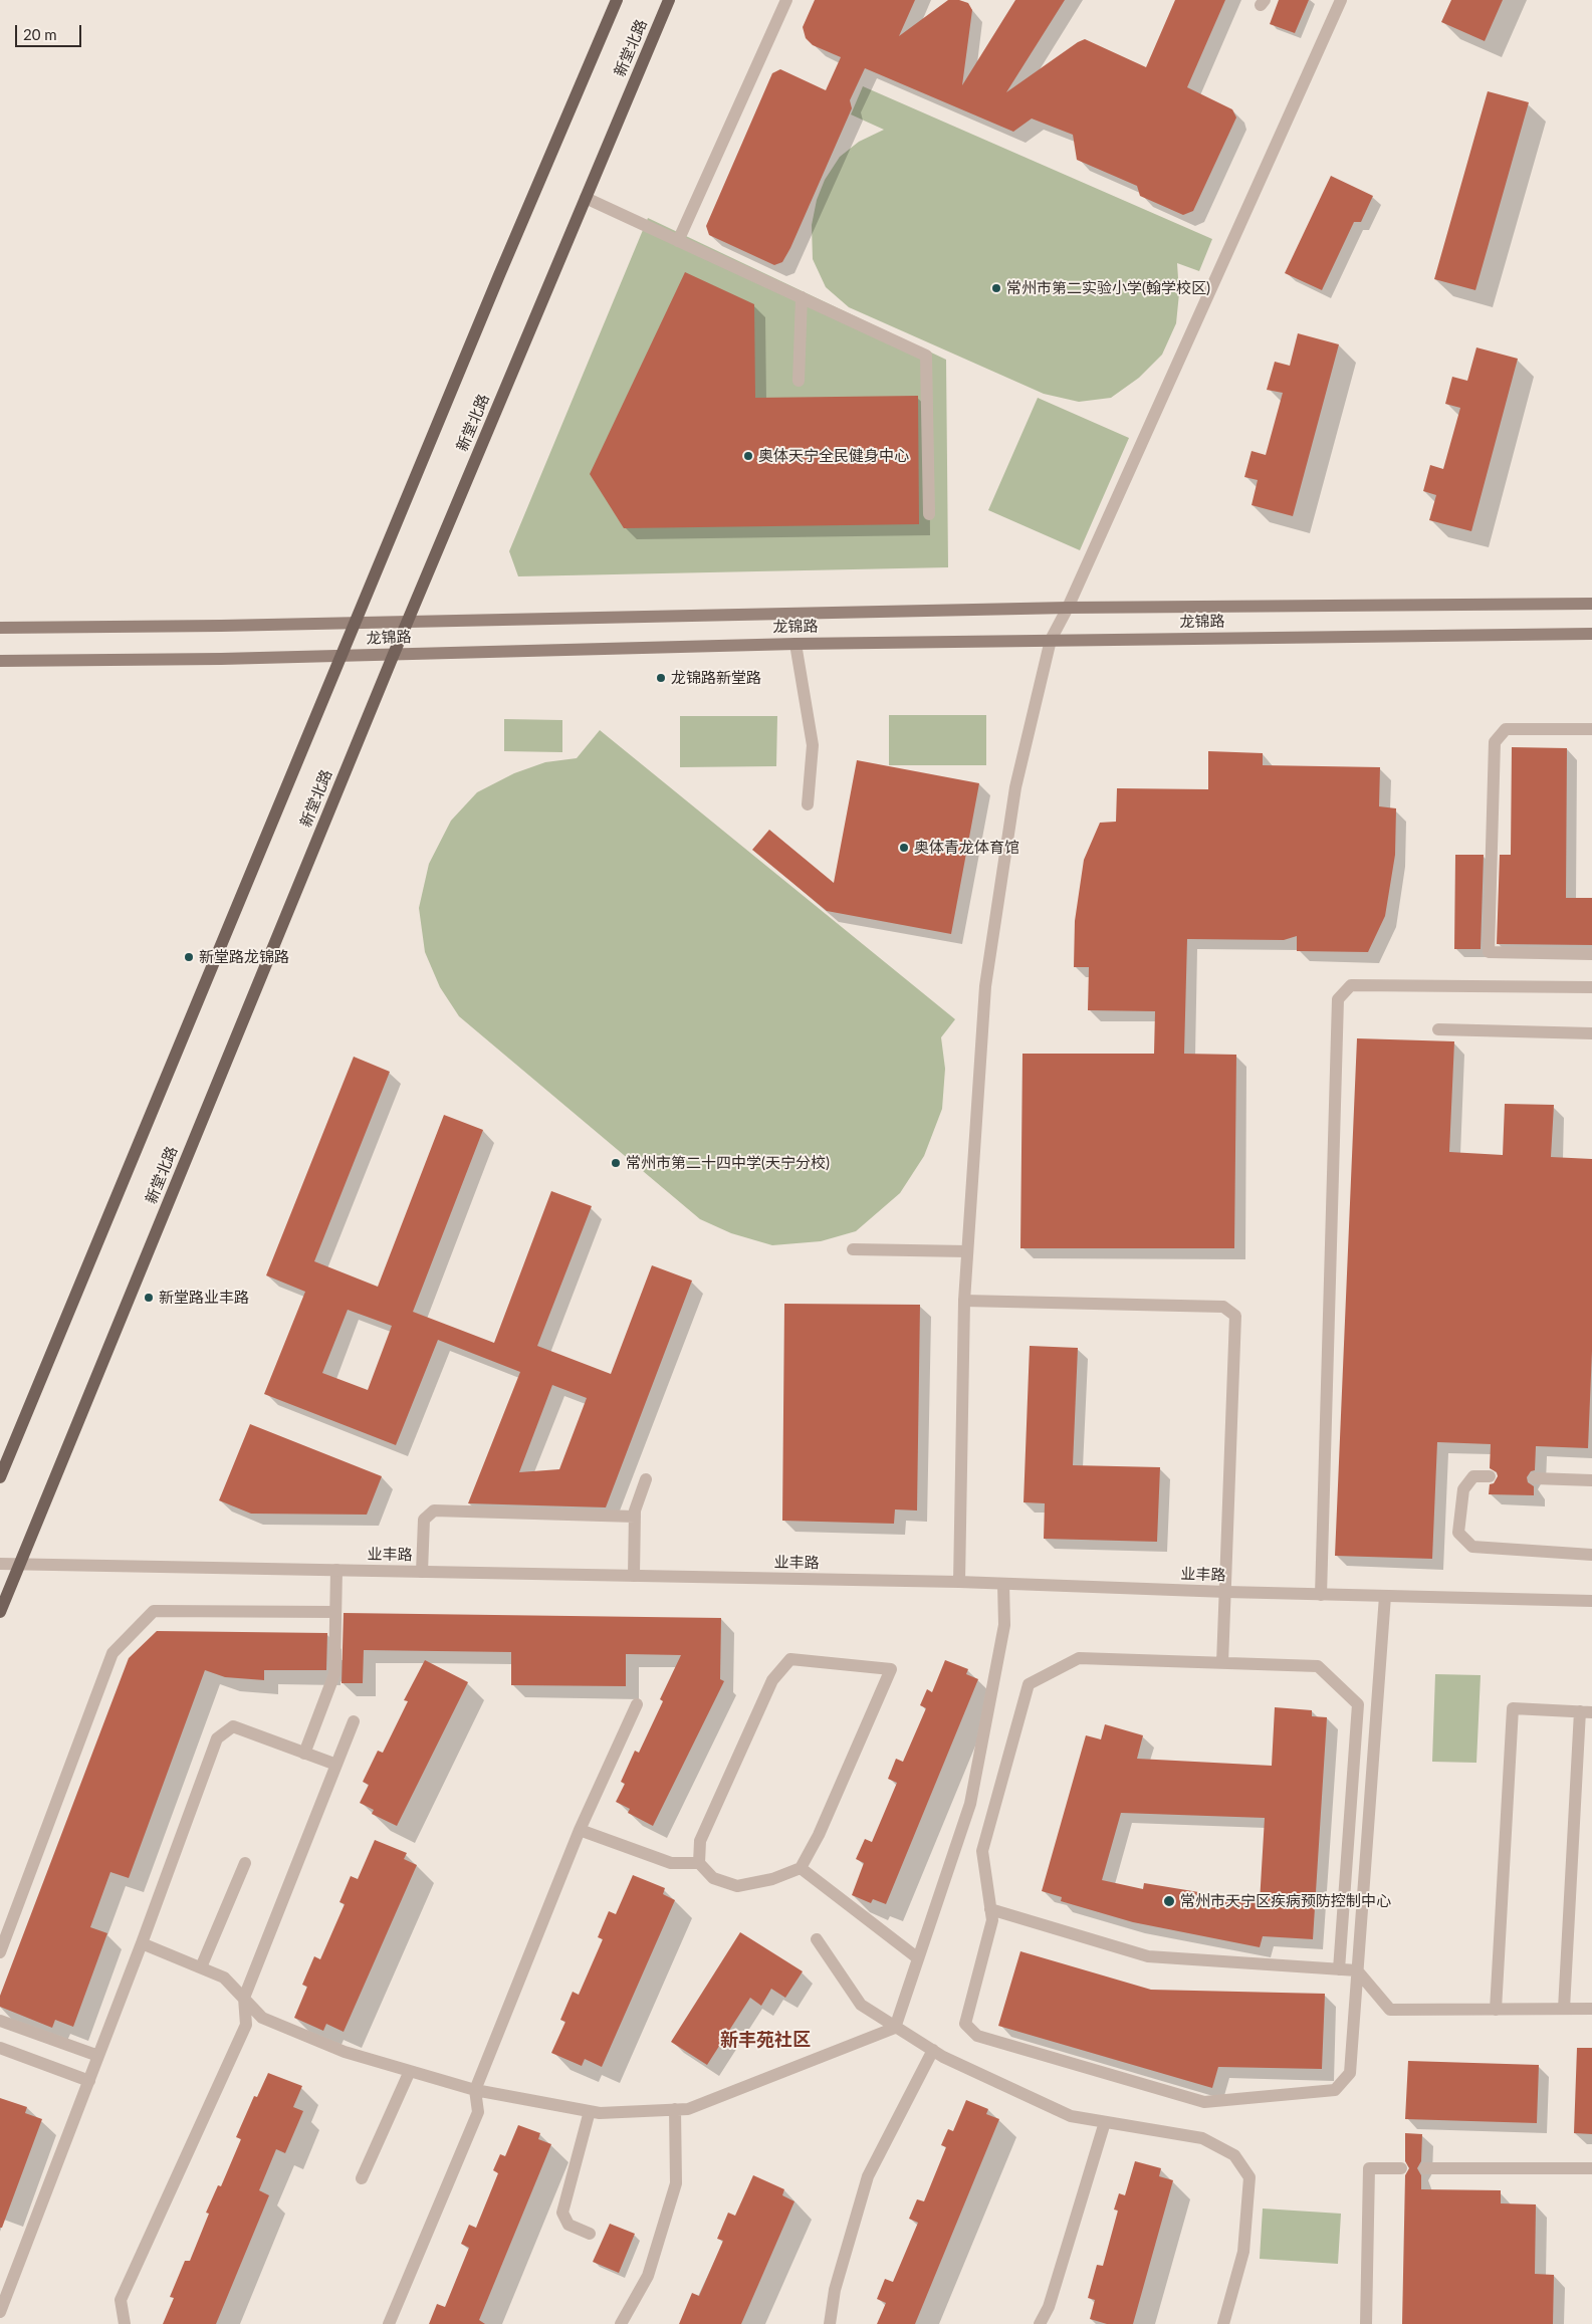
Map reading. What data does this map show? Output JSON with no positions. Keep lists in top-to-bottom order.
{
  "streets": {
    "main road": ["新堂北路", "龙锦路"],
    "street": ["业丰路"]
  },
  "crossings": [
    ["新堂北路", "龙锦路"],
    ["新堂北路", "业丰路"]
  ],
  "districts": ["新丰苑社区"],
  "places": [
    "常州市第二实验小学(翰学校区)",
    "奥体天宁全民健身中心",
    "龙锦路新堂路",
    "奥体青龙体育馆",
    "新堂路龙锦路",
    "常州市第二十四中学(天宁分校)",
    "新堂路业丰路",
    "常州市天宁区疾病预防控制中心"
  ],
  "scale_bar": "20 m"
}
